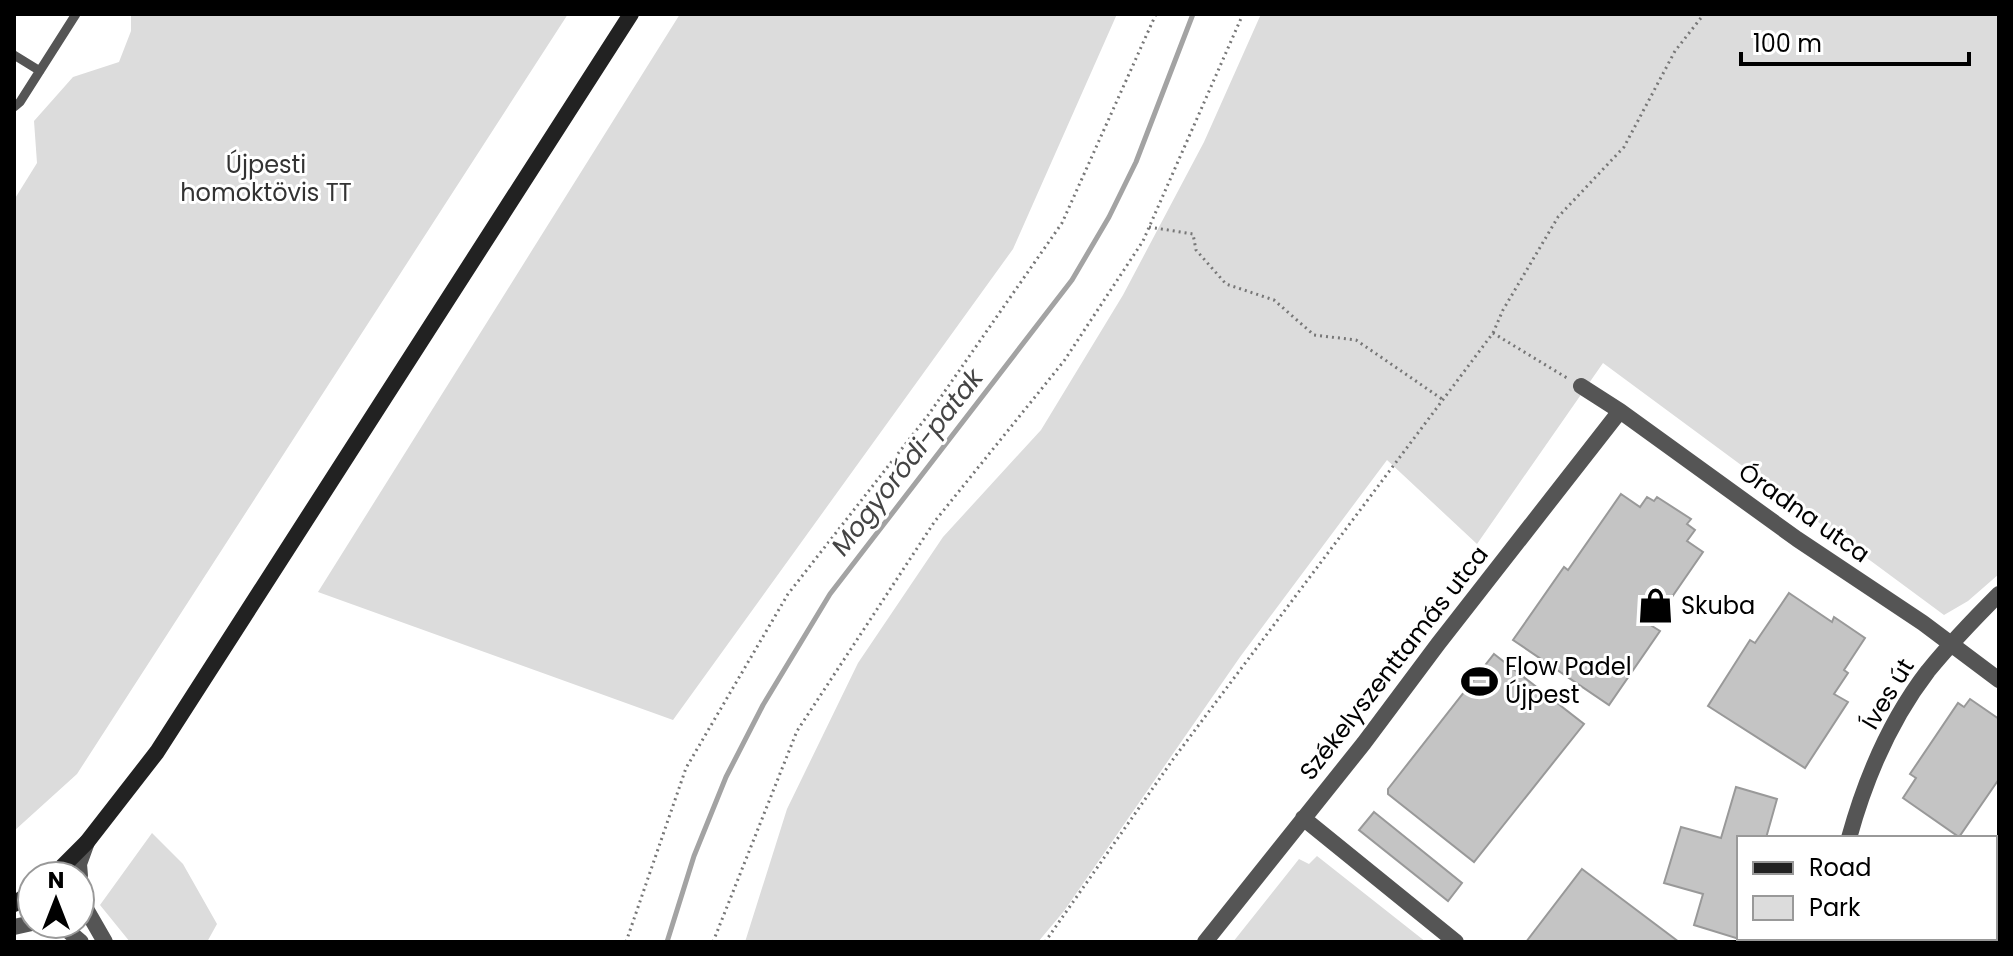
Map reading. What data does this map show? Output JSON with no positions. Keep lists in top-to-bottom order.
{
  "streets": {
    "street": ["Óradna utca", "Székelyszenttamás utca", "Íves út"]
  },
  "crossings": [
    ["Óradna utca", "Székelyszenttamás utca"],
    ["Óradna utca", "Íves út"]
  ],
  "water": ["Mogyoródi-patak"],
  "parks": ["Újpesti homoktövis TT"],
  "places": {
    "shop": ["Skuba"],
    "sports": ["Flow Padel Újpest"]
  },
  "legend": ["Road", "Park"],
  "scale_bar": "100 m",
  "north": "top"
}
